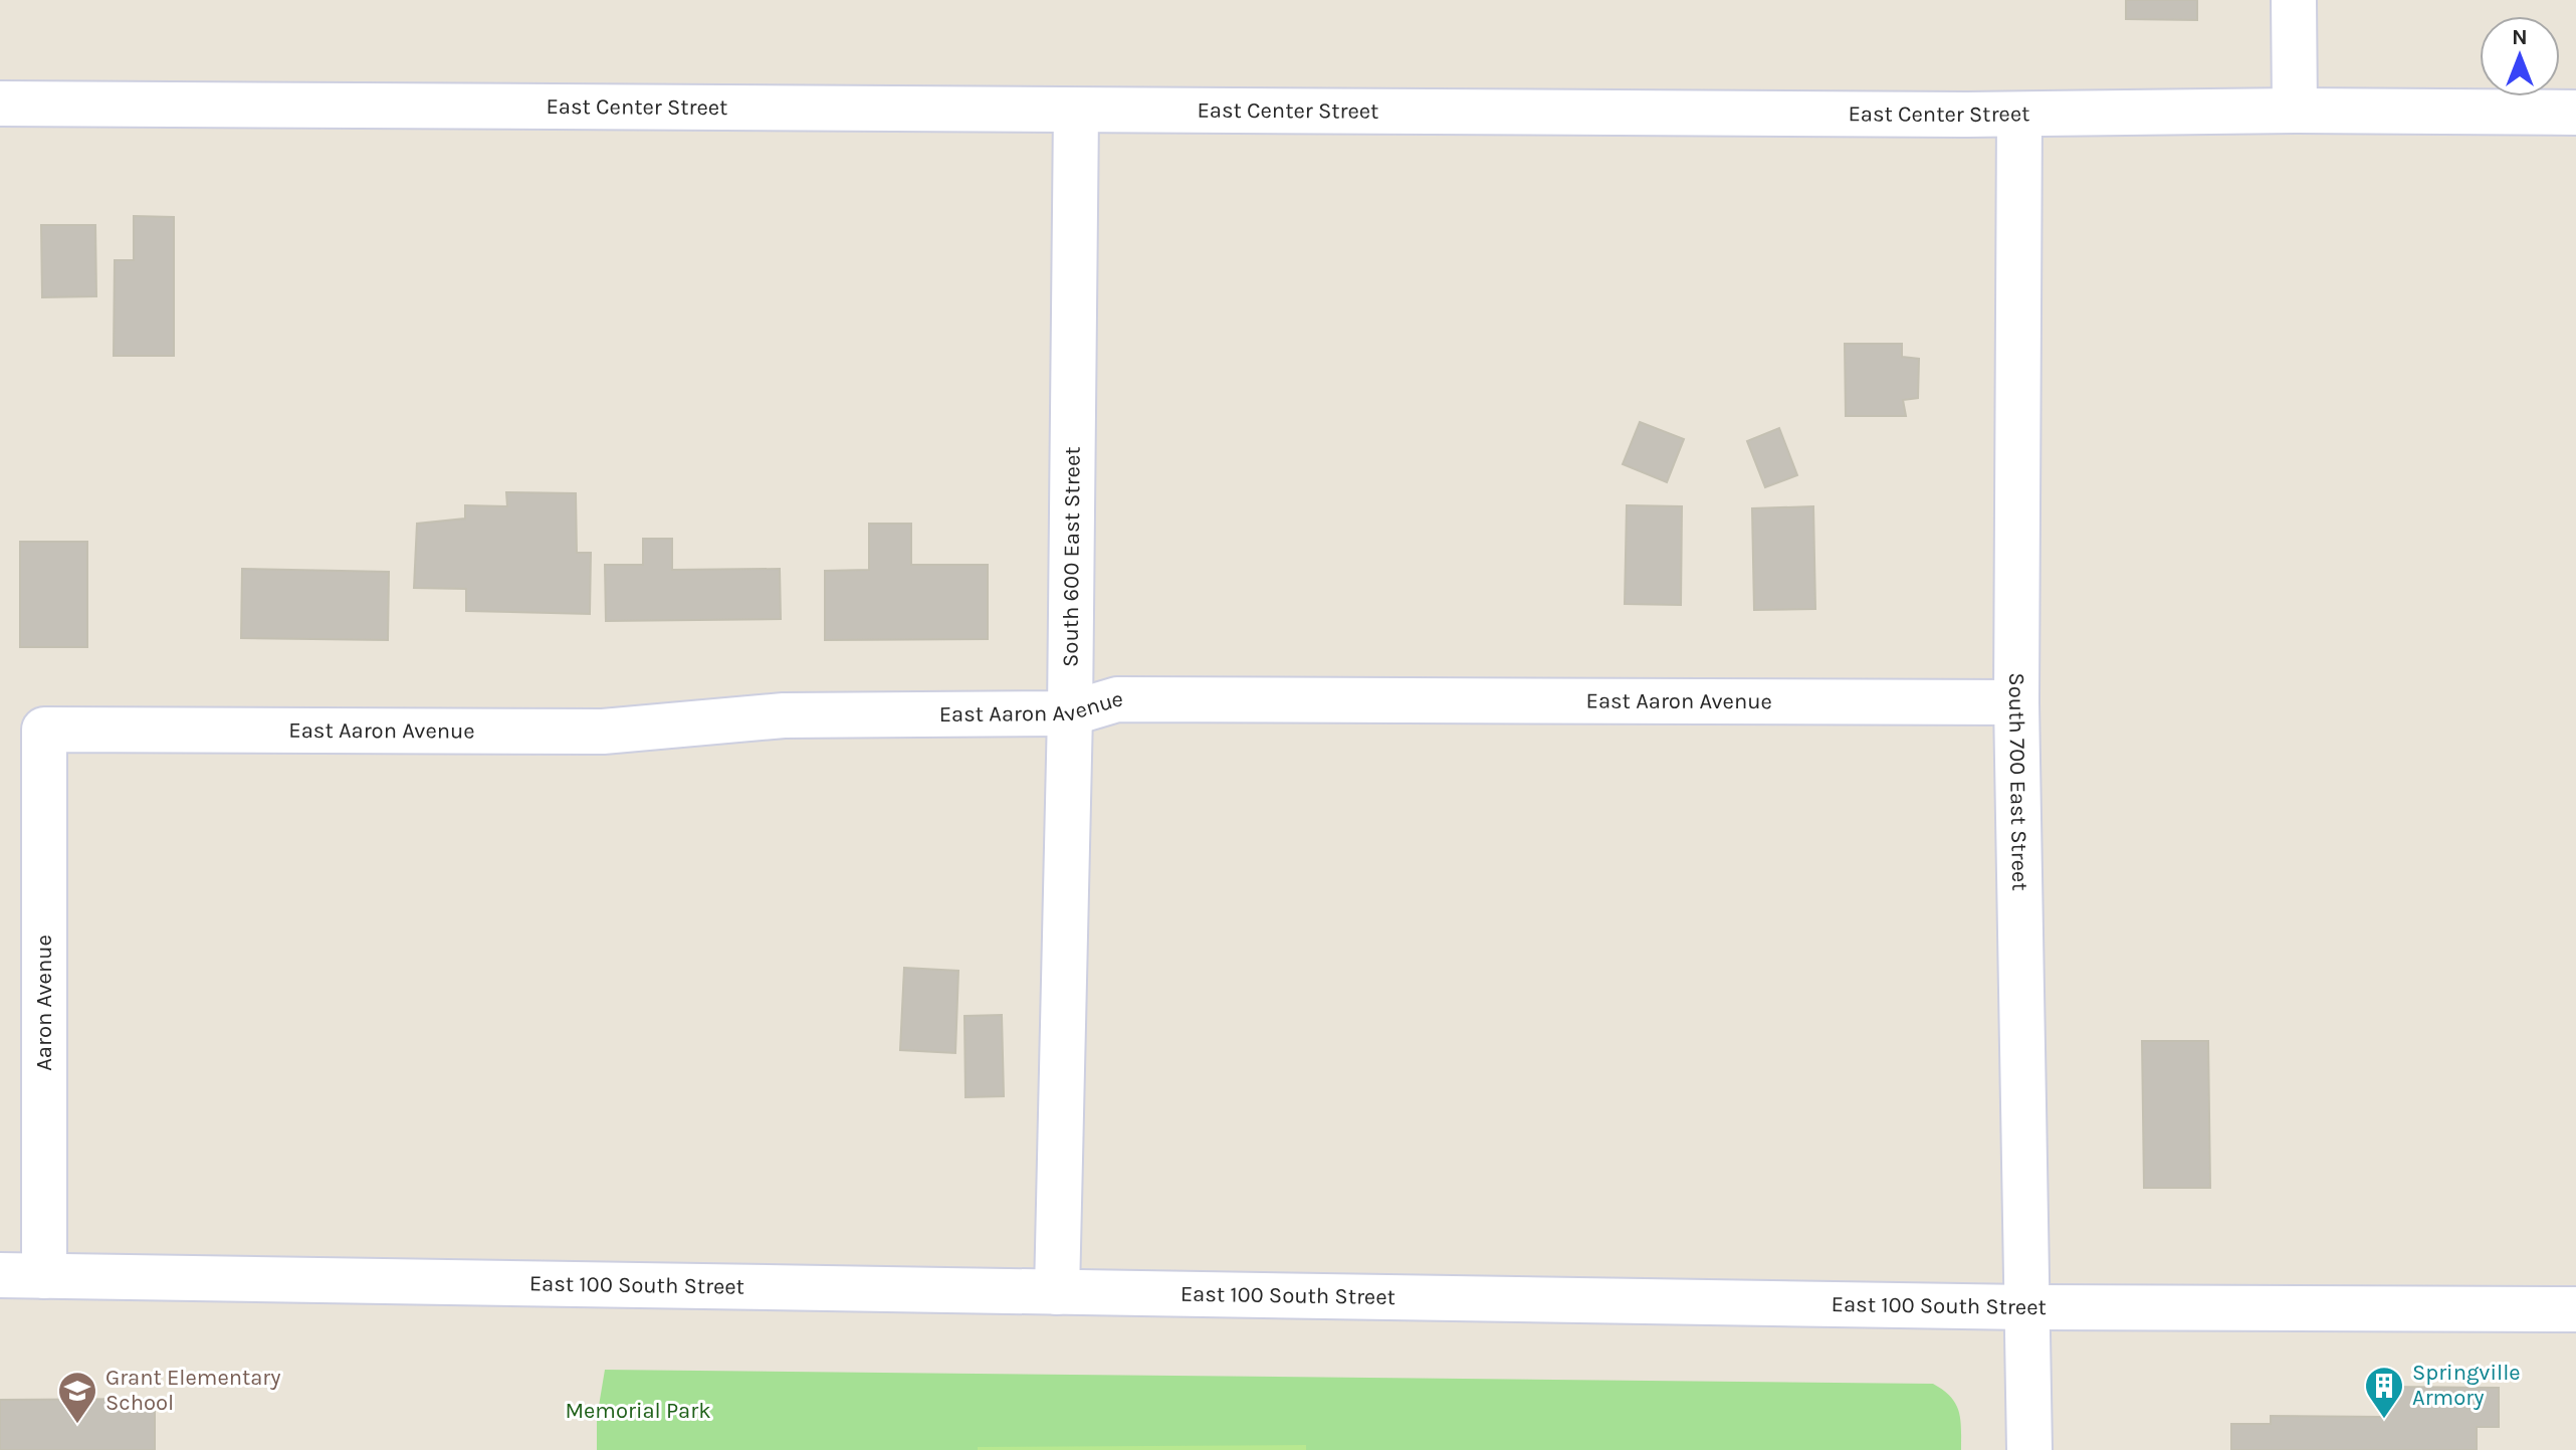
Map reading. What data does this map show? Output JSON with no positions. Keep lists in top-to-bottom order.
{
  "streets": {
    "street": [
      "East Center Street",
      "South 600 East Street",
      "East Aaron Avenue",
      "South 700 East Street",
      "Aaron Avenue",
      "East 100 South Street"
    ]
  },
  "crossings": [
    ["East Center Street", "South 600 East Street"],
    ["East Center Street", "South 700 East Street"],
    ["South 600 East Street", "East Aaron Avenue"],
    ["South 600 East Street", "East 100 South Street"],
    ["East Aaron Avenue", "South 700 East Street"],
    ["East Aaron Avenue", "Aaron Avenue"],
    ["South 700 East Street", "East 100 South Street"],
    ["Aaron Avenue", "East 100 South Street"]
  ],
  "parks": ["Memorial Park"],
  "places": {
    "building": ["Springville Armory"],
    "school or university": ["Grant Elementary School"]
  },
  "north": "top"
}
